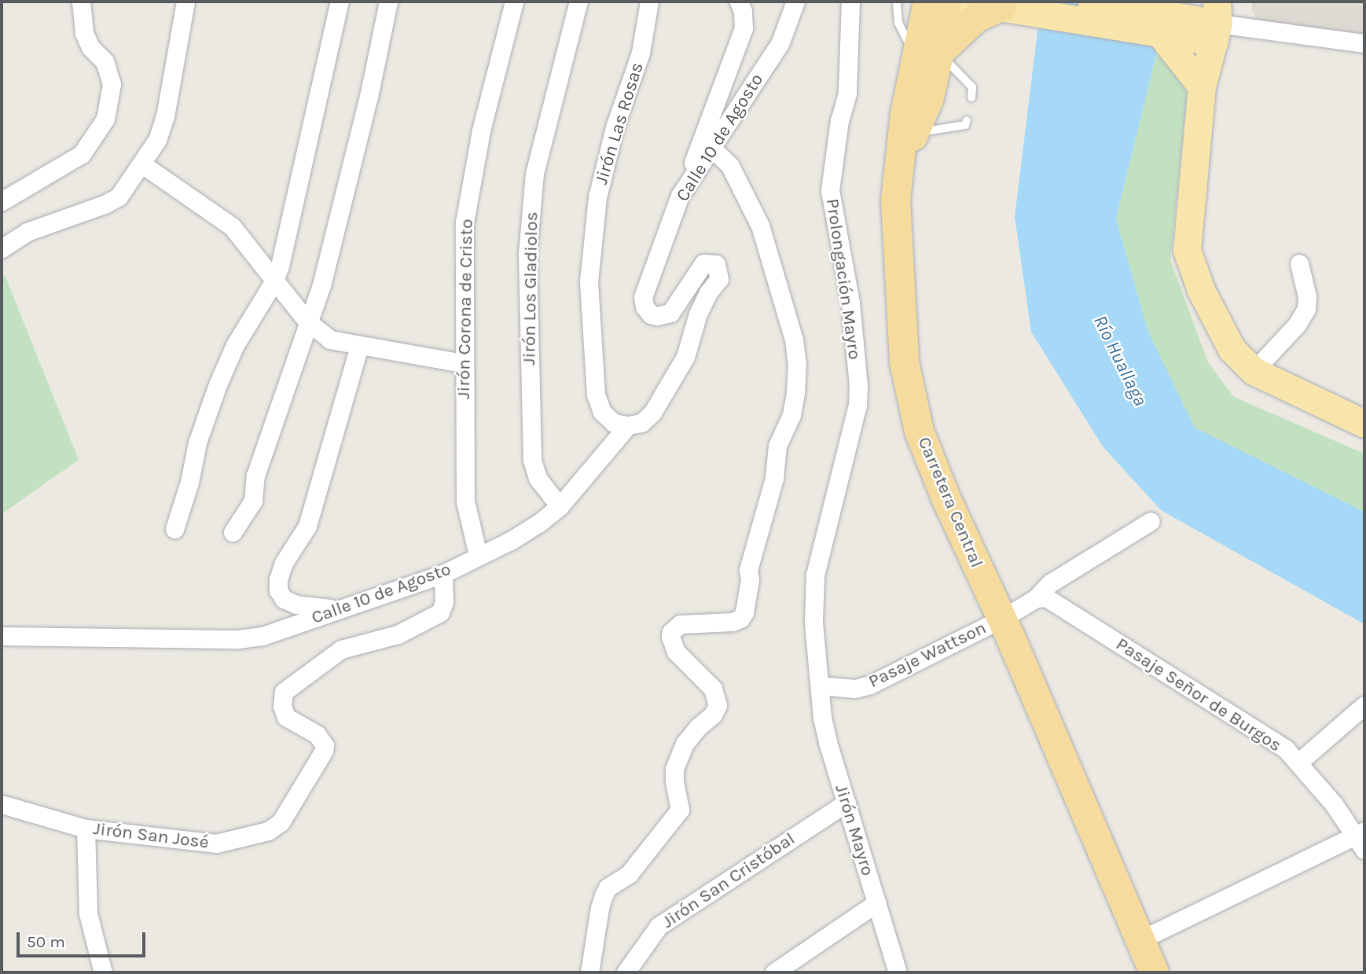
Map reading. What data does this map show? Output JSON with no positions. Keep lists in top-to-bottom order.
{
  "streets": {
    "highway": ["Carretera Central"],
    "street": [
      "Jirón Las Rosas",
      "Calle 10 de Agosto",
      "Prolongación Mayro",
      "Jirón Los Gladiolos",
      "Jirón Corona de Cristo",
      "Pasaje Wattson",
      "Pasaje Señor de Burgos",
      "Jirón Mayro",
      "Jirón San José",
      "Jirón San Cristóbal"
    ]
  },
  "crossings": [
    ["Jirón Las Rosas", "Calle 10 de Agosto"],
    ["Calle 10 de Agosto", "Jirón Los Gladiolos"],
    ["Calle 10 de Agosto", "Jirón Corona de Cristo"],
    ["Calle 10 de Agosto", "Jirón San José"],
    ["Prolongación Mayro", "Pasaje Wattson"],
    ["Prolongación Mayro", "Jirón Mayro"],
    ["Carretera Central", "Pasaje Wattson"],
    ["Pasaje Wattson", "Jirón Mayro"],
    ["Jirón Mayro", "Jirón San Cristóbal"]
  ],
  "water": ["Río Huallaga"],
  "scale_bar": "50 m"
}
